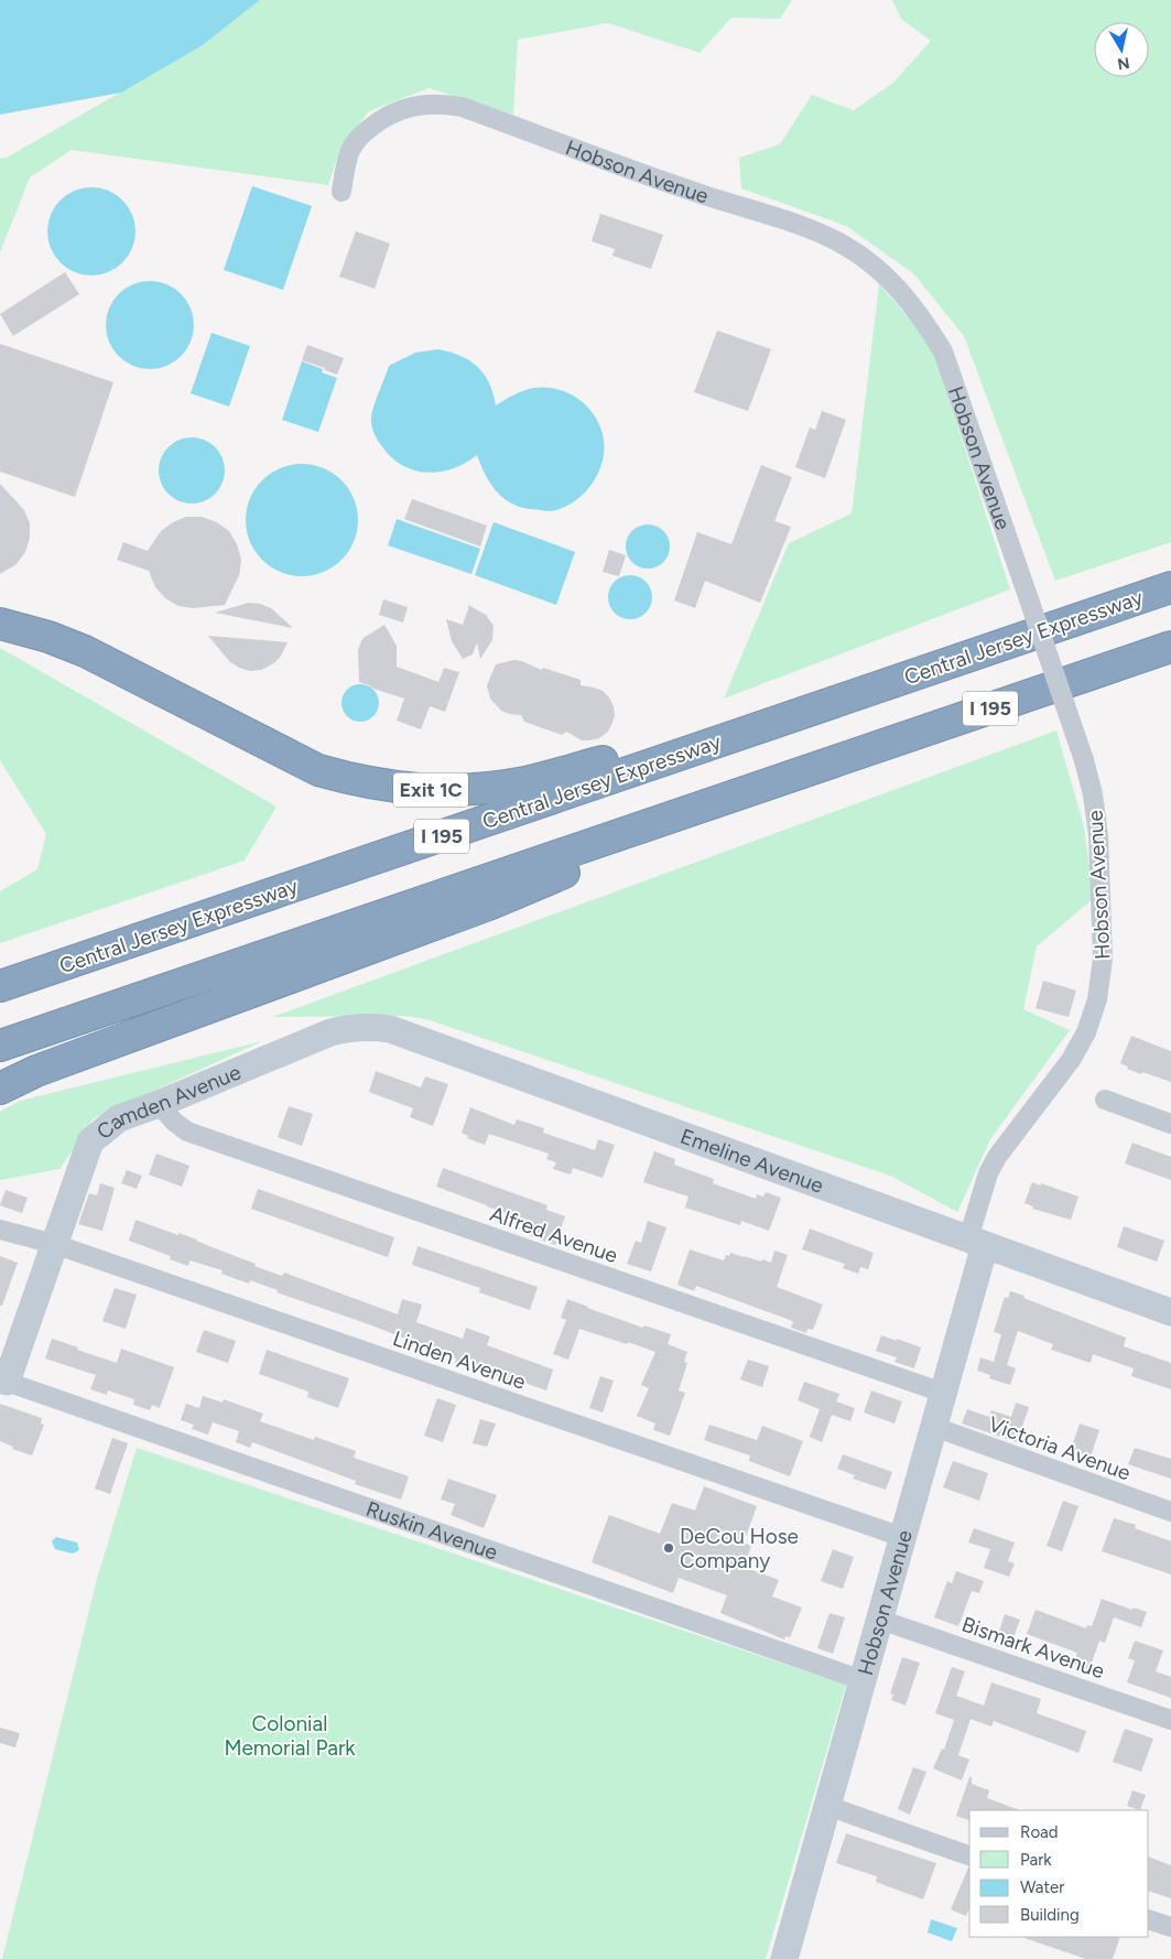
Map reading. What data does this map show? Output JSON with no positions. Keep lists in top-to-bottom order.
{
  "streets": {
    "highway": ["Central Jersey Expressway", "I 195", "Exit 1C"],
    "street": [
      "Hobson Avenue",
      "Camden Avenue",
      "Emeline Avenue",
      "Alfred Avenue",
      "Linden Avenue",
      "Victoria Avenue",
      "Ruskin Avenue",
      "Bismark Avenue"
    ]
  },
  "crossings": [
    ["Hobson Avenue", "Emeline Avenue"],
    ["Hobson Avenue", "Alfred Avenue"],
    ["Hobson Avenue", "Linden Avenue"],
    ["Hobson Avenue", "Victoria Avenue"],
    ["Hobson Avenue", "Ruskin Avenue"],
    ["Hobson Avenue", "Bismark Avenue"],
    ["Central Jersey Expressway", "Exit 1C"],
    ["Camden Avenue", "Emeline Avenue"],
    ["Camden Avenue", "Alfred Avenue"],
    ["Camden Avenue", "Linden Avenue"],
    ["Camden Avenue", "Ruskin Avenue"]
  ],
  "parks": ["Colonial Memorial Park"],
  "places": ["DeCou Hose Company"],
  "legend": [
    "Road",
    "Park",
    "Water",
    "Building"
  ],
  "north": "bottom"
}
